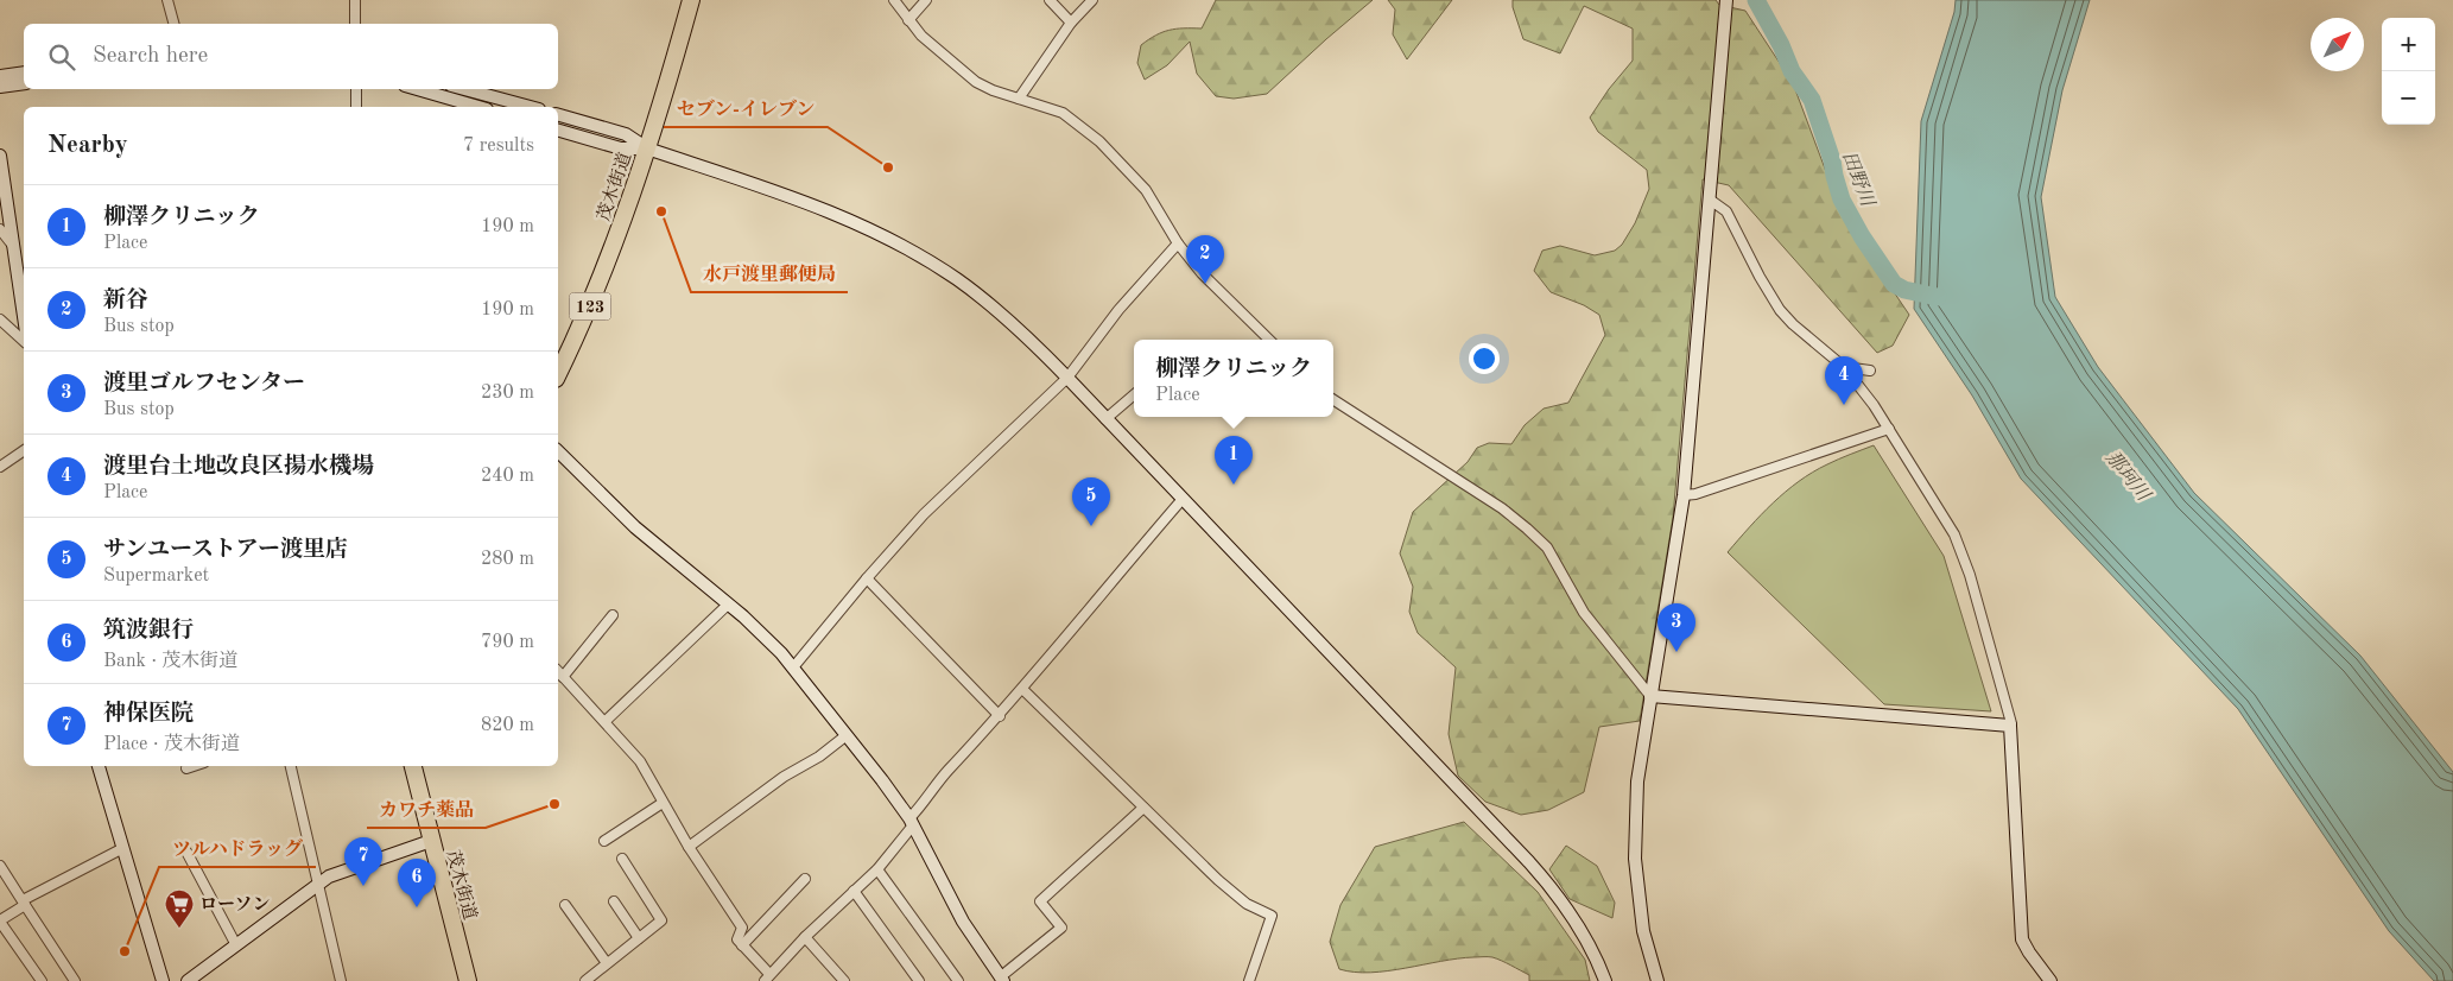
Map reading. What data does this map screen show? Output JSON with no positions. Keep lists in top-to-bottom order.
{
  "streets": {
    "highway": ["茂木街道", "123"]
  },
  "water": ["田野川", "那珂川"],
  "places": {
    "other": [
      "セブン-イレブン",
      "水戸渡里郵便局",
      "カワチ薬品",
      "ツルハドラッグ"
    ],
    "supermarket": ["ローソン"]
  },
  "north": "top right",
  "page": {
    "map_buttons": ["+", "−"],
    "search": "Search here",
    "heading": ["Nearby", "7 results"],
    "list": [
      {
        "mark": "1",
        "name": "柳澤クリニック",
        "note": "Place",
        "value": "190 m"
      },
      {
        "mark": "2",
        "name": "新谷",
        "note": "Bus stop",
        "value": "190 m"
      },
      {
        "mark": "3",
        "name": "渡里ゴルフセンター",
        "note": "Bus stop",
        "value": "230 m"
      },
      {
        "mark": "4",
        "name": "渡里台土地改良区揚水機場",
        "note": "Place",
        "value": "240 m"
      },
      {
        "mark": "5",
        "name": "サンユーストアー渡里店",
        "note": "Supermarket",
        "value": "280 m"
      },
      {
        "mark": "6",
        "name": "筑波銀行",
        "note": "Bank · 茂木街道",
        "value": "790 m"
      },
      {
        "mark": "7",
        "name": "神保医院",
        "note": "Place · 茂木街道",
        "value": "820 m"
      }
    ],
    "pins": [
      "2",
      "4",
      "1",
      "5",
      "3",
      "7",
      "6"
    ],
    "popup": ["柳澤クリニック", "Place"]
  }
}
